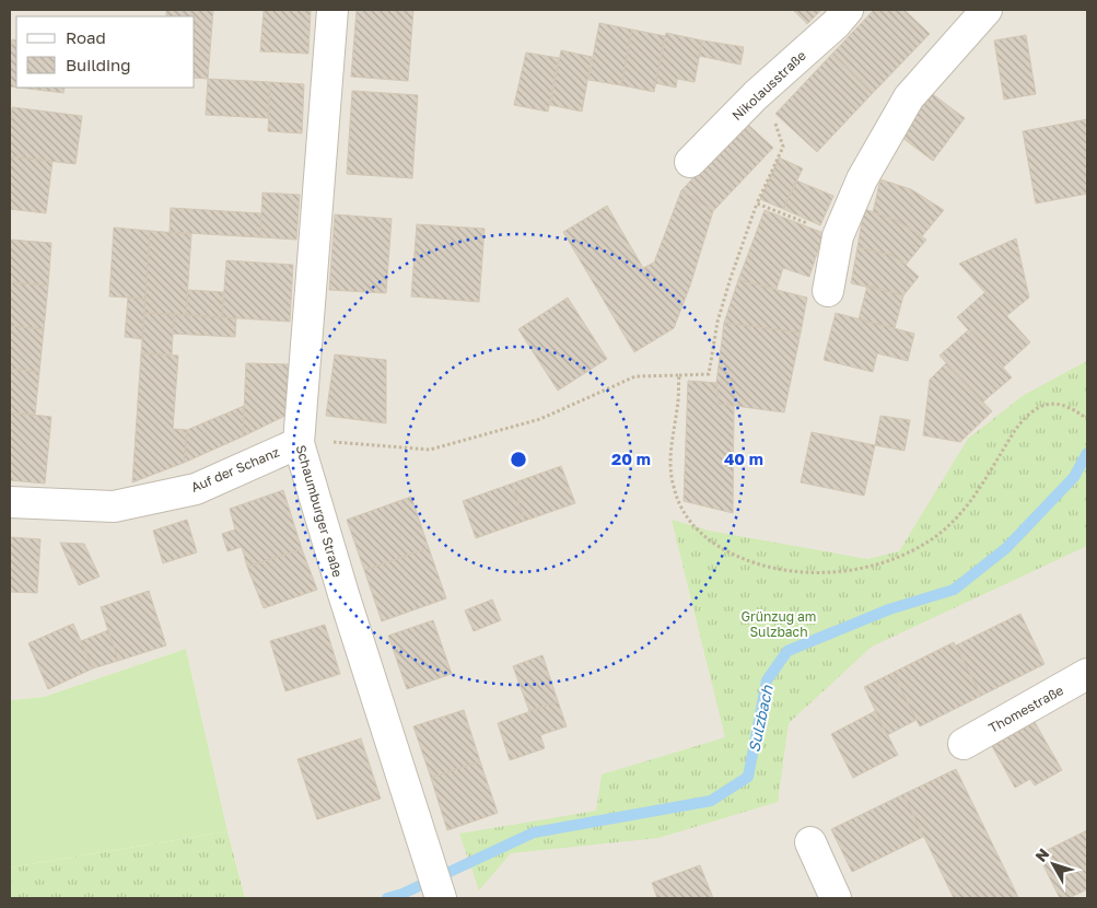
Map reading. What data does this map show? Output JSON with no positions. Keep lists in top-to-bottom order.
{
  "streets": {
    "street": [
      "Nikolausstraße",
      "Auf der Schanz",
      "Schaumburger Straße",
      "Thomestraße"
    ]
  },
  "crossings": [
    ["Auf der Schanz", "Schaumburger Straße"]
  ],
  "water": ["Sulzbach"],
  "parks": ["Grünzug am Sulzbach"],
  "legend": ["Road", "Building"],
  "north": "top left",
  "rings": ["20 m", "40 m"]
}
